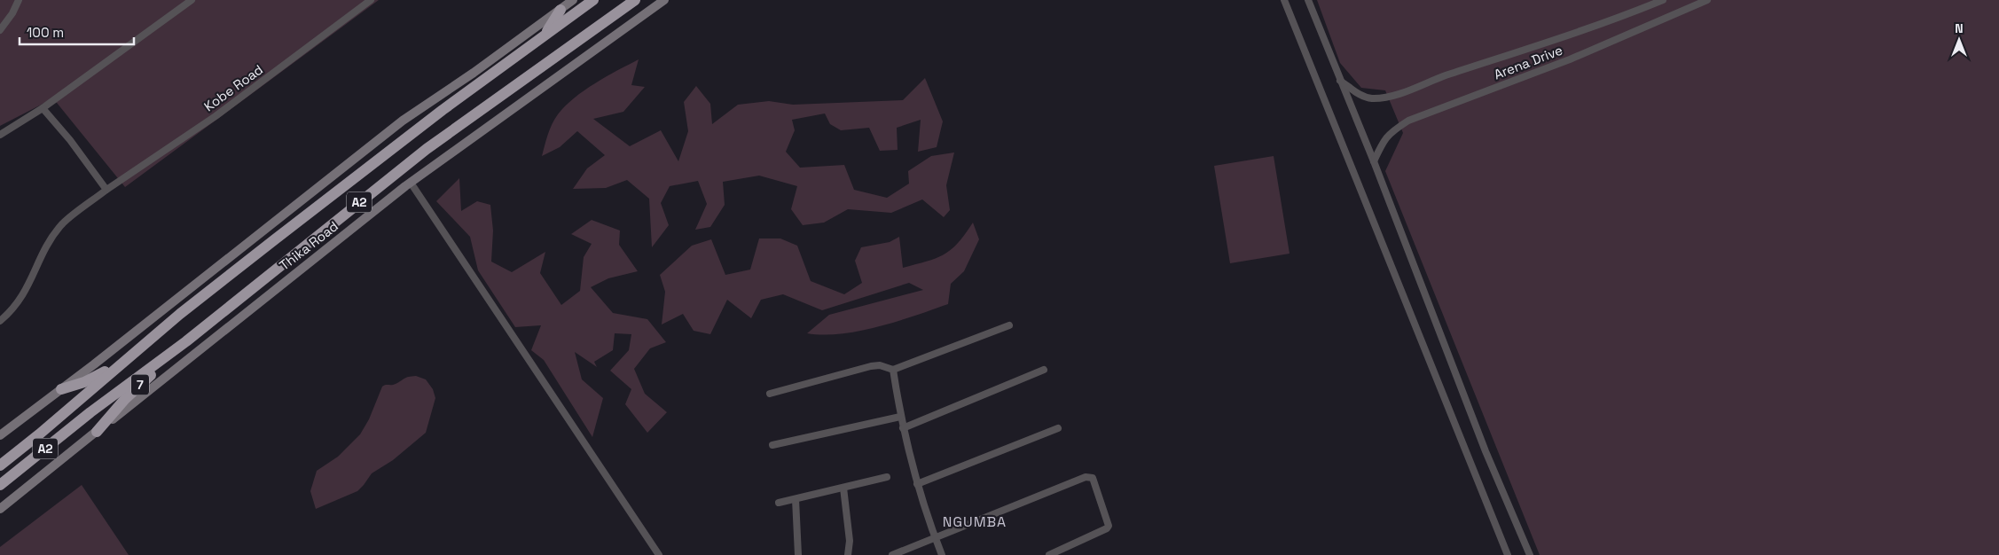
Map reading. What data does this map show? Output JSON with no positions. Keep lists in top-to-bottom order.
{
  "streets": {
    "highway": ["A2", "Thika Road", "7"],
    "street": ["Arena Drive", "Kobe Road"]
  },
  "crossings": [
    ["Thika Road", "7"]
  ],
  "districts": ["NGUMBA"],
  "scale_bar": "100 m",
  "north": "top"
}
